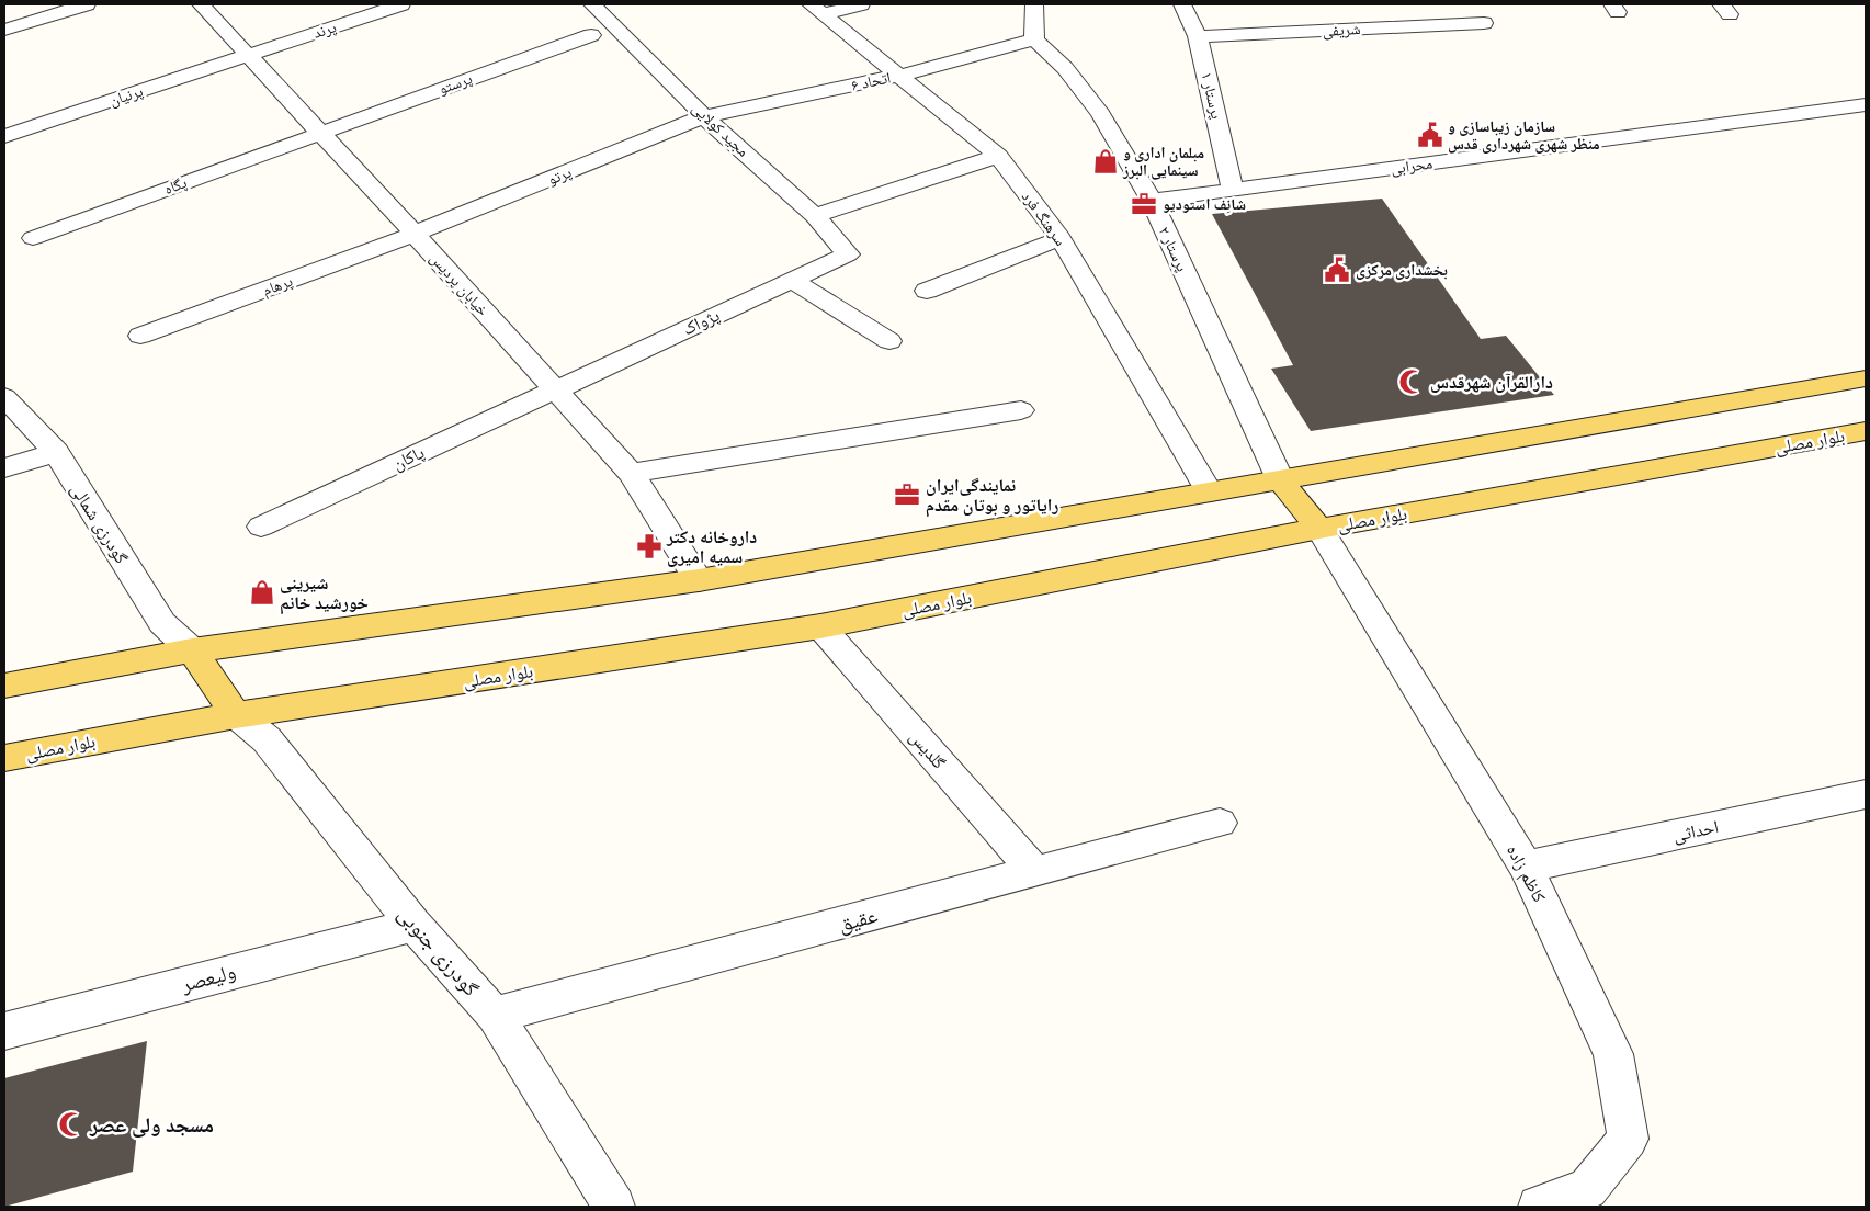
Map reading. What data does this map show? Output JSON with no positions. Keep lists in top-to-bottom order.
{
  "streets": {
    "main road": ["بلوار مصلی"],
    "street": [
      "پرند",
      "شریفی",
      "اتحاد ۶",
      "پرستو",
      "پرنیان",
      "پرستار ۱",
      "مجید کولایی",
      "محرابی",
      "پرتو",
      "پگاه",
      "سرهنگ فرد",
      "پرستار ۲",
      "خیابان پردیس",
      "پرهام",
      "پژواک",
      "پاکان",
      "گودرزی شمالی",
      "گلدیس",
      "احداثی",
      "کاظم زاده",
      "عقیق",
      "گودرزی جنوبی",
      "ولیعصر"
    ]
  },
  "crossings": [
    ["پرند", "پرنیان"],
    ["پرند", "خیابان پردیس"],
    ["شریفی", "پرستار ۱"],
    ["اتحاد ۶", "مجید کولایی"],
    ["اتحاد ۶", "پرتو"],
    ["اتحاد ۶", "سرهنگ فرد"],
    ["اتحاد ۶", "پرستار ۲"],
    ["پرستو", "پگاه"],
    ["پرستو", "خیابان پردیس"],
    ["پرنیان", "خیابان پردیس"],
    ["پرستار ۱", "محرابی"],
    ["مجید کولایی", "پرتو"],
    ["مجید کولایی", "پژواک"],
    ["محرابی", "پرستار ۲"],
    ["پرتو", "خیابان پردیس"],
    ["پرتو", "پرهام"],
    ["پگاه", "خیابان پردیس"],
    ["خیابان پردیس", "پرهام"],
    ["خیابان پردیس", "پژواک"],
    ["خیابان پردیس", "پاکان"],
    ["پژواک", "پاکان"],
    ["بلوار مصلی", "گلدیس"],
    ["بلوار مصلی", "کاظم زاده"],
    ["بلوار مصلی", "گودرزی جنوبی"],
    ["گلدیس", "عقیق"],
    ["احداثی", "کاظم زاده"],
    ["عقیق", "گودرزی جنوبی"],
    ["گودرزی جنوبی", "ولیعصر"]
  ],
  "places": {
    "public building": ["سازمان زیباسازی و منظر شهری شهرداری قدس", "بخشداری مرکزی"],
    "shop": ["مبلمان اداری و سینمایی البرز", "شیرینی خورشید خانم"],
    "office": ["شانِف استودیو", "نمایندگی‌ایران رایاتور و بوتان مقدم"],
    "mosque": ["دارالقرآن شهرقدس", "مسجد ولی عصر"],
    "pharmacy": ["داروخانه دکتر سمیه امیری"]
  }
}
